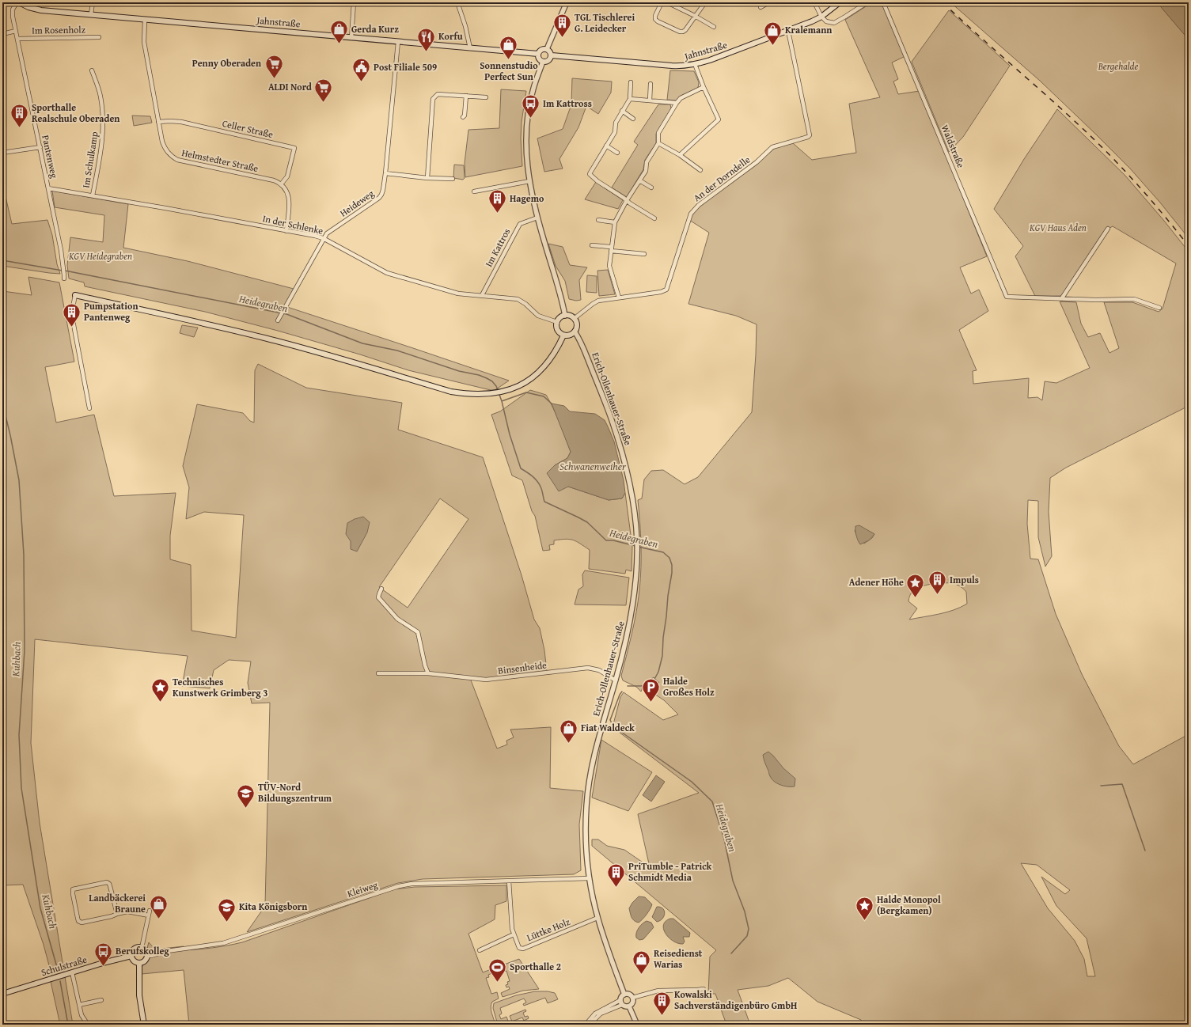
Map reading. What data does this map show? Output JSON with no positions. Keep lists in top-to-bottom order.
{
  "streets": {
    "main road": ["Jahnstraße", "Schulstraße"],
    "street": [
      "Im Rosenholz",
      "Celler Straße",
      "Waldstraße",
      "Pantenweg",
      "Im Schulkamp",
      "Helmstedter Straße",
      "An der Dorndelle",
      "Heideweg",
      "In der Schlenke",
      "Im Kattros",
      "Erich-Ollenhauer-Straße",
      "Binsenheide",
      "Kleiweg",
      "Lüttke Holz"
    ]
  },
  "crossings": [
    ["Jahnstraße", "Pantenweg"],
    ["Jahnstraße", "Helmstedter Straße"],
    ["Jahnstraße", "An der Dorndelle"],
    ["Jahnstraße", "Heideweg"],
    ["Im Rosenholz", "Pantenweg"],
    ["Celler Straße", "Helmstedter Straße"],
    ["Pantenweg", "In der Schlenke"],
    ["Im Schulkamp", "In der Schlenke"],
    ["An der Dorndelle", "In der Schlenke"],
    ["An der Dorndelle", "Erich-Ollenhauer-Straße"],
    ["Heideweg", "In der Schlenke"],
    ["In der Schlenke", "Im Kattros"],
    ["In der Schlenke", "Erich-Ollenhauer-Straße"],
    ["Erich-Ollenhauer-Straße", "Binsenheide"],
    ["Erich-Ollenhauer-Straße", "Kleiweg"],
    ["Erich-Ollenhauer-Straße", "Lüttke Holz"],
    ["Kleiweg", "Lüttke Holz"],
    ["Kleiweg", "Schulstraße"]
  ],
  "water": ["Heidegraben", "Schwanenweiher", "Kuhbach"],
  "parks": ["Bergehalde", "KGV Haus Aden", "KGV Heidegraben"],
  "places": {
    "building": [
      "TGL Tischlerei G. Leidecker",
      "Sporthalle Realschule Oberaden",
      "Hagemo",
      "Pumpstation Pantenweg",
      "Impuls",
      "PriTumble - Patrick Schmidt Media",
      "Kowalski Sachverständigenbüro GmbH"
    ],
    "shop": [
      "Gerda Kurz",
      "Kralemann",
      "Sonnenstudio Perfect Sun",
      "Fiat Waldeck",
      "Landbäckerei Braune",
      "Reisedienst Warias"
    ],
    "restaurant": ["Korfu"],
    "supermarket": ["Penny Oberaden", "ALDI Nord"],
    "public building": ["Post Filiale 509"],
    "bus stop": ["Im Kattross", "Berufskolleg"],
    "place": ["Adener Höhe", "Technisches Kunstwerk Grimberg 3", "Halde Monopol (Bergkamen)"],
    "parking": ["Halde Großes Holz"],
    "school or university": ["TÜV-Nord Bildungszentrum", "Kita Königsborn"],
    "sports": ["Sporthalle 2"]
  }
}
